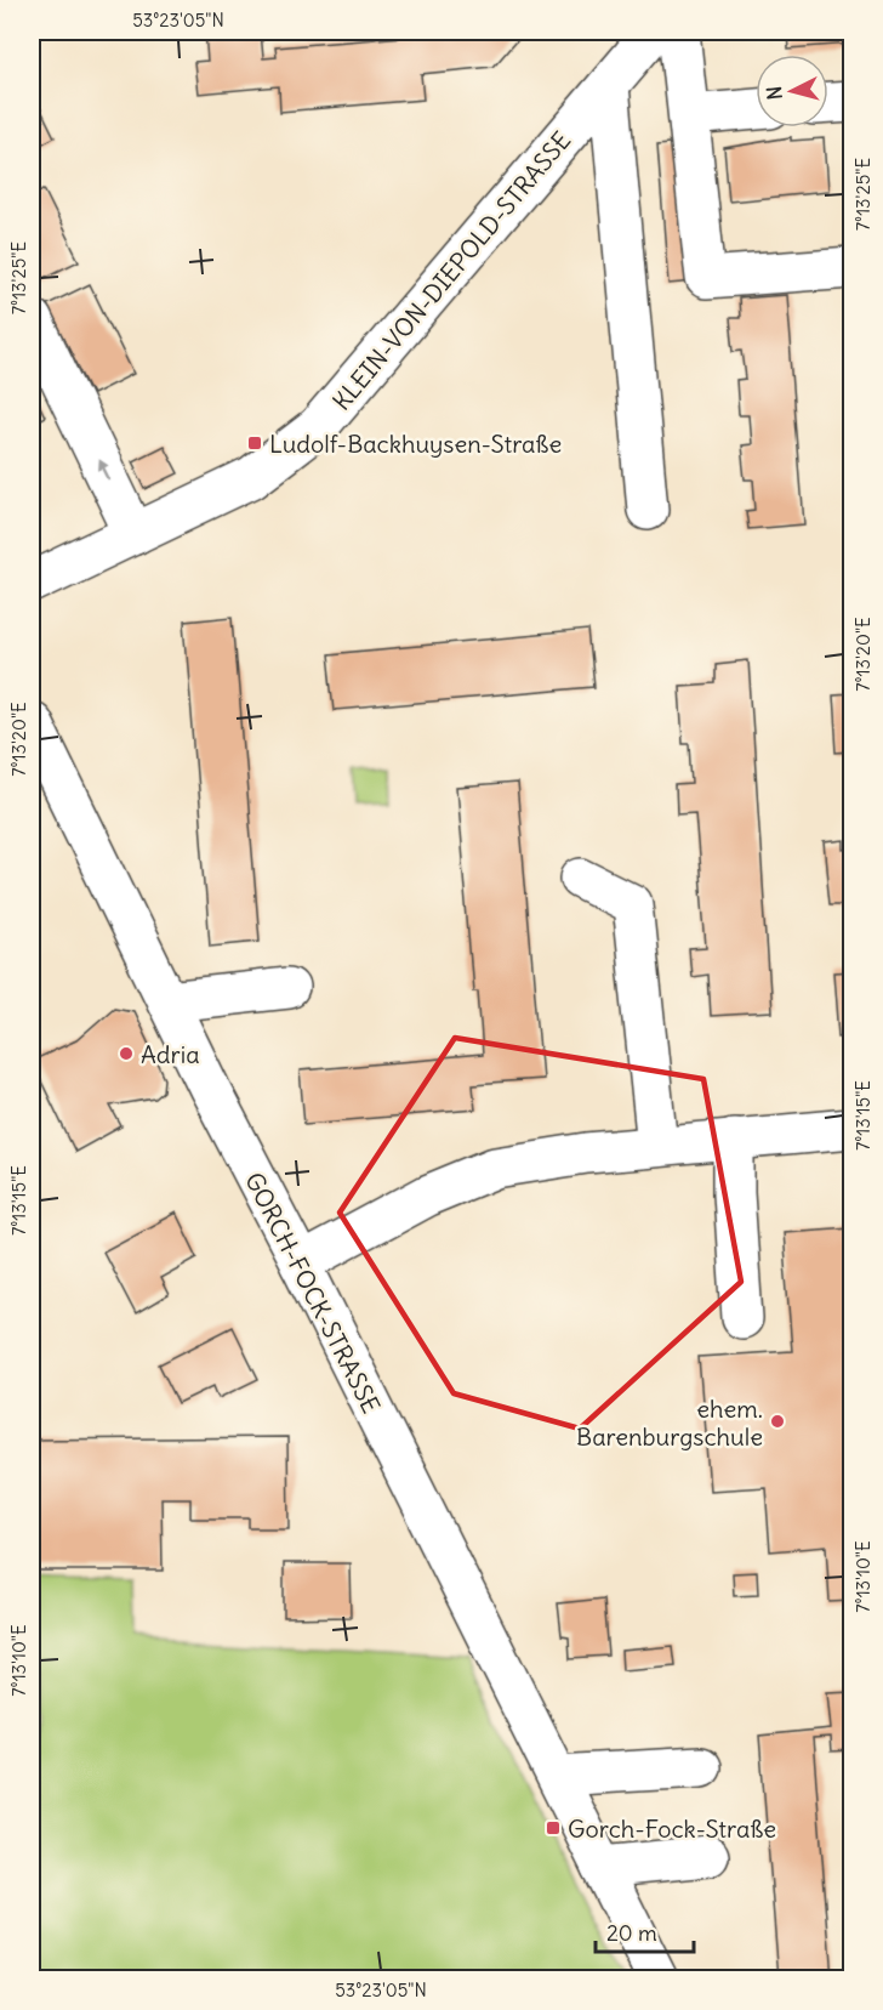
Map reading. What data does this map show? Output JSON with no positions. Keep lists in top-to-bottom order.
{
  "streets": {
    "street": ["KLEIN-VON-DIEPOLD-STRASSE", "GORCH-FOCK-STRASSE"]
  },
  "places": {
    "transit": ["Ludolf-Backhuysen-Straße", "Gorch-Fock-Straße"],
    "other": ["Adria", "ehem. Barenburgschule"]
  },
  "scale_bar": "20 m",
  "north": "left",
  "coordinates": [
    "53°23'05\"N",
    "7°13'25\"E",
    "7°13'20\"E",
    "7°13'15\"E",
    "7°13'10\"E"
  ]
}
